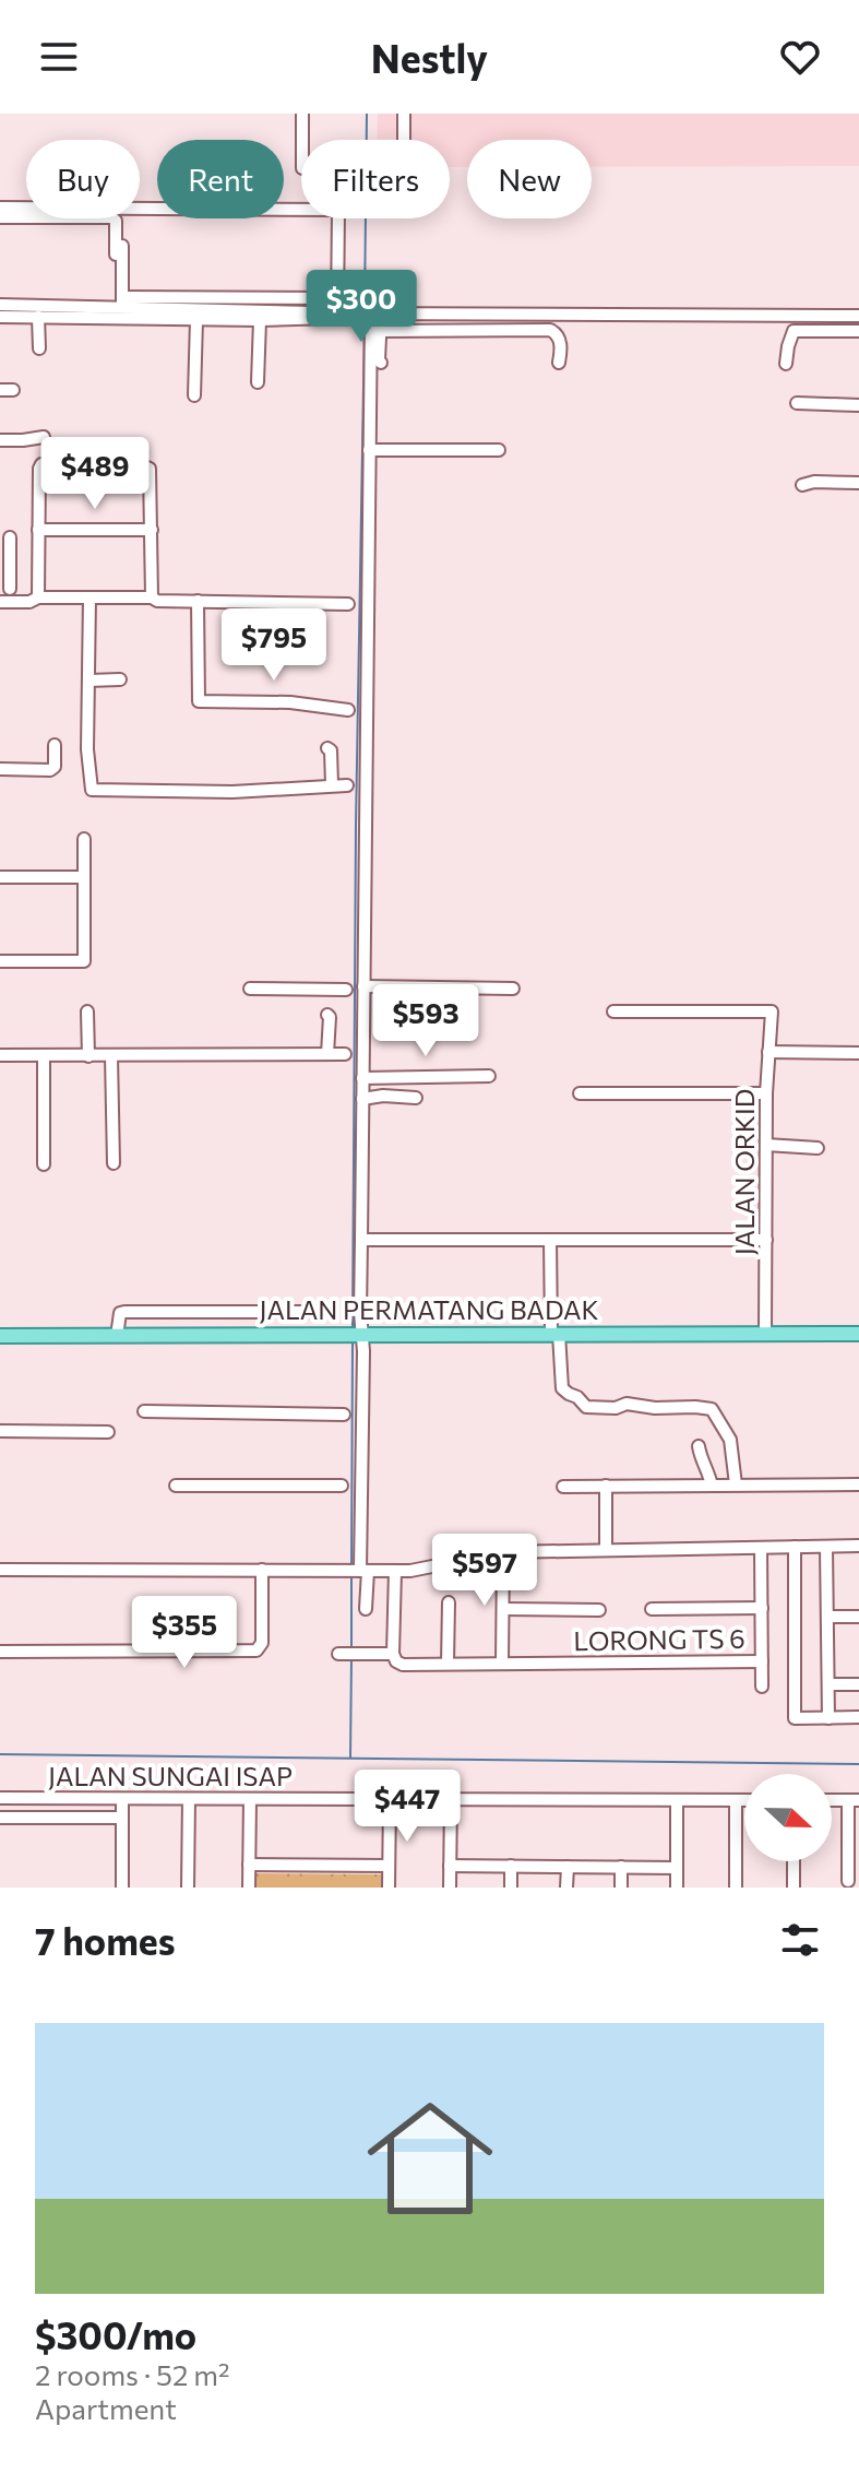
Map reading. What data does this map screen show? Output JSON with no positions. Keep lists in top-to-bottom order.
{
  "streets": {
    "main road": ["JALAN PERMATANG BADAK"],
    "street": ["JALAN ORKID", "LORONG TS 6", "JALAN SUNGAI ISAP"]
  },
  "crossings": [
    ["JALAN ORKID", "JALAN PERMATANG BADAK"]
  ],
  "north": "right",
  "page": {
    "header": "Nestly",
    "chip": [
      "Buy",
      "Rent",
      "Filters",
      "New"
    ],
    "price": [
      "$300",
      "$489",
      "$795",
      "$593",
      "$597",
      "$355",
      "$447"
    ],
    "heading": "7 homes",
    "list": [
      {
        "name": "$300/mo",
        "note": "2 rooms · 52 m² · Apartment"
      }
    ]
  }
}
